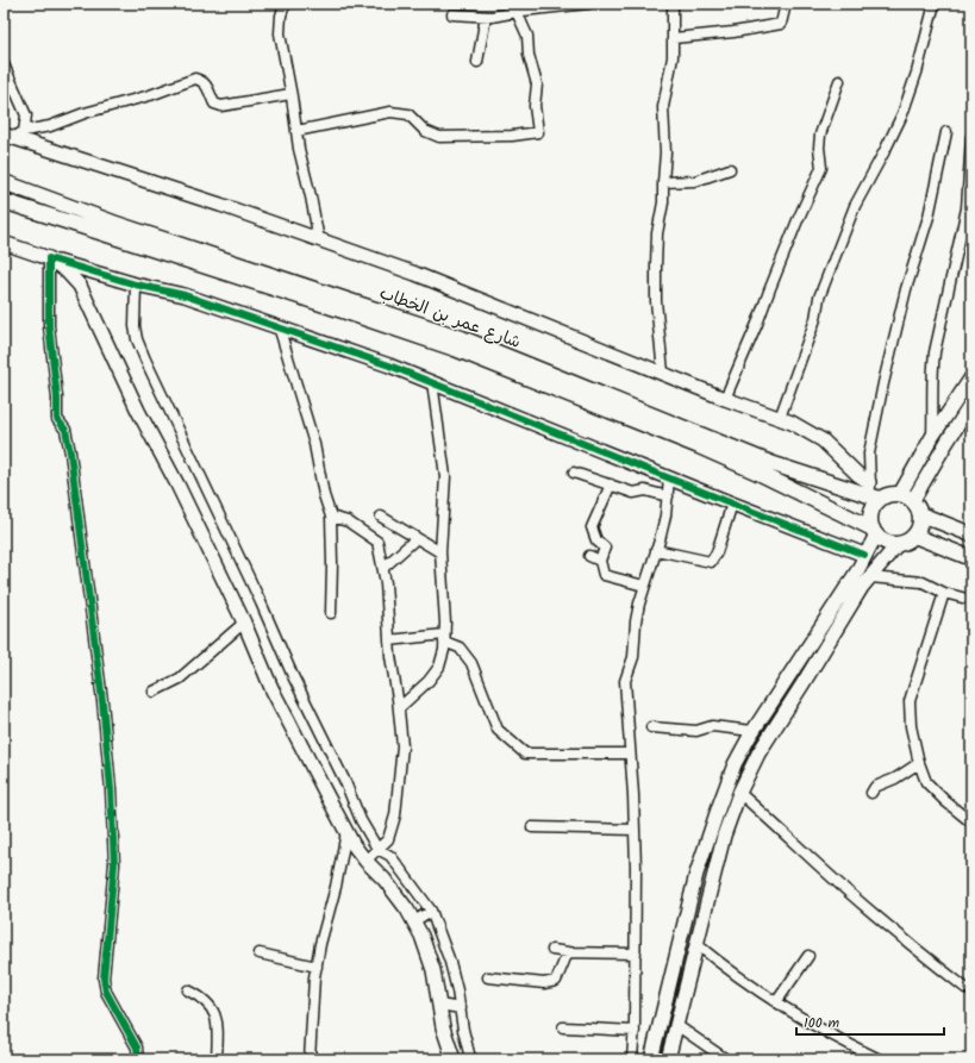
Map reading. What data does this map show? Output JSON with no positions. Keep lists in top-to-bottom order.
{
  "streets": {
    "main road": ["شارع عمر بن الخطاب"]
  },
  "scale_bar": "100 m"
}
